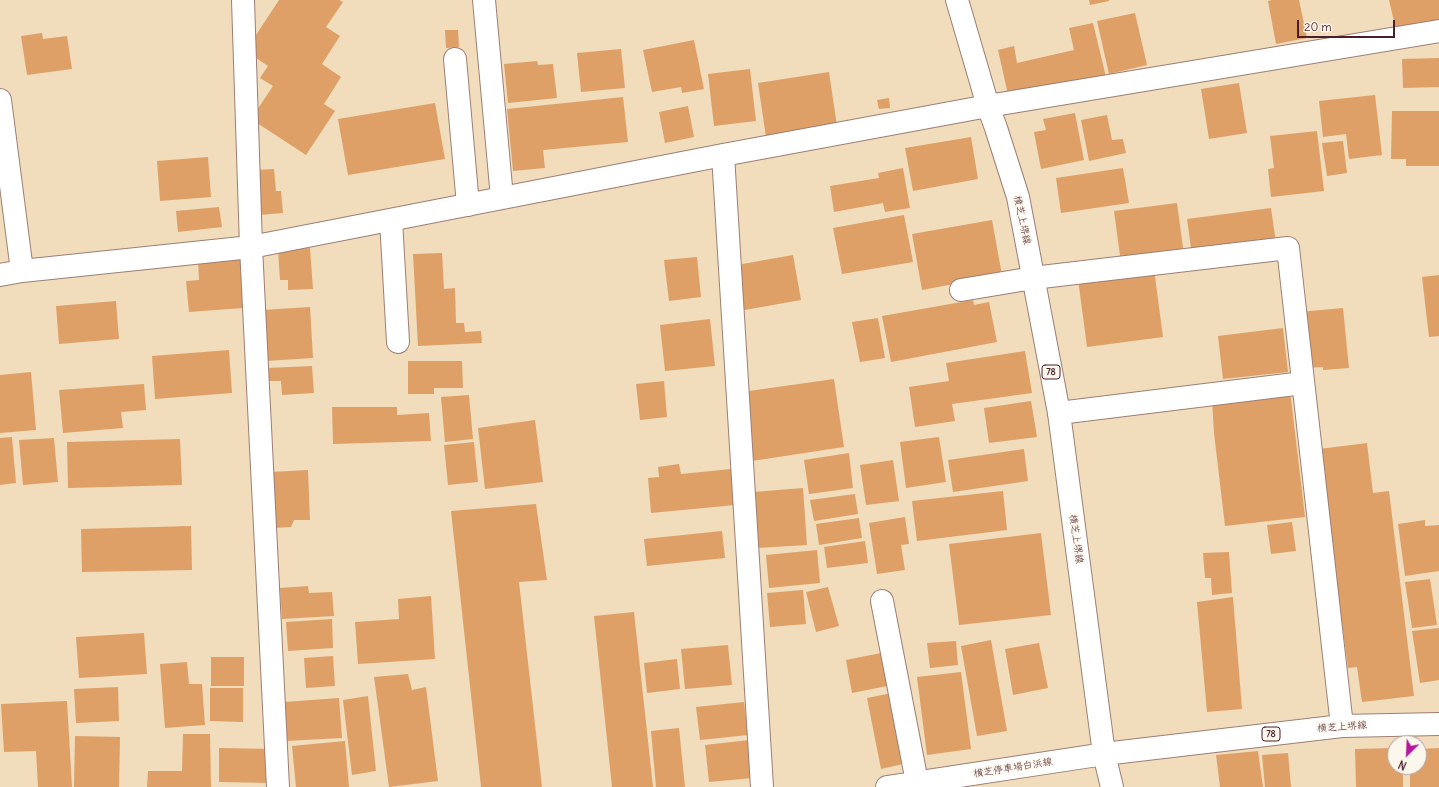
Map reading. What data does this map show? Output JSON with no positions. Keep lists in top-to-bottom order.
{
  "streets": {
    "street": ["横芝上堺線", "78", "横芝停車場白浜線"]
  },
  "crossings": [
    ["横芝上堺線", "横芝停車場白浜線"]
  ],
  "scale_bar": "20 m",
  "north": "bottom left"
}
